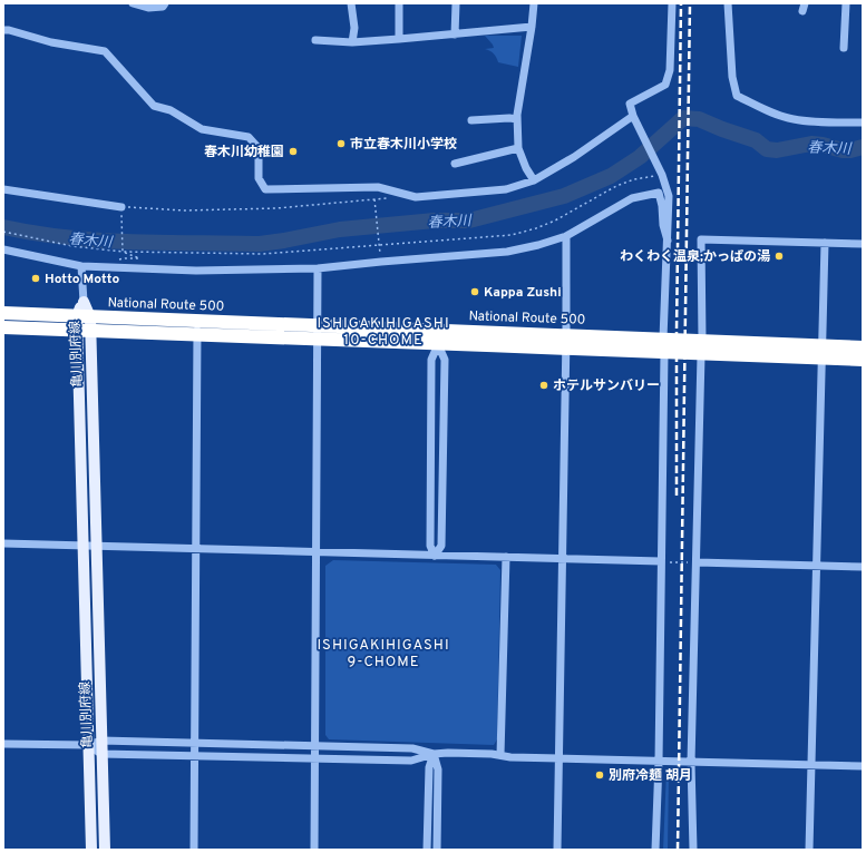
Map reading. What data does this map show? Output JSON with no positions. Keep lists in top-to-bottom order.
{
  "streets": {
    "highway": ["National Route 500"],
    "main road": ["亀川別府線"]
  },
  "crossings": [
    ["National Route 500", "亀川別府線"]
  ],
  "districts": ["ISHIGAKIHIGASHI 10-CHOME", "ISHIGAKIHIGASHI 9-CHOME"],
  "water": ["春木川"],
  "places": [
    "市立春木川小学校",
    "春木川幼稚園",
    "わくわく温泉;かっぱの湯",
    "Hotto Motto",
    "Kappa Zushi",
    "ホテルサンバリー",
    "別府冷麺 胡月"
  ]
}
